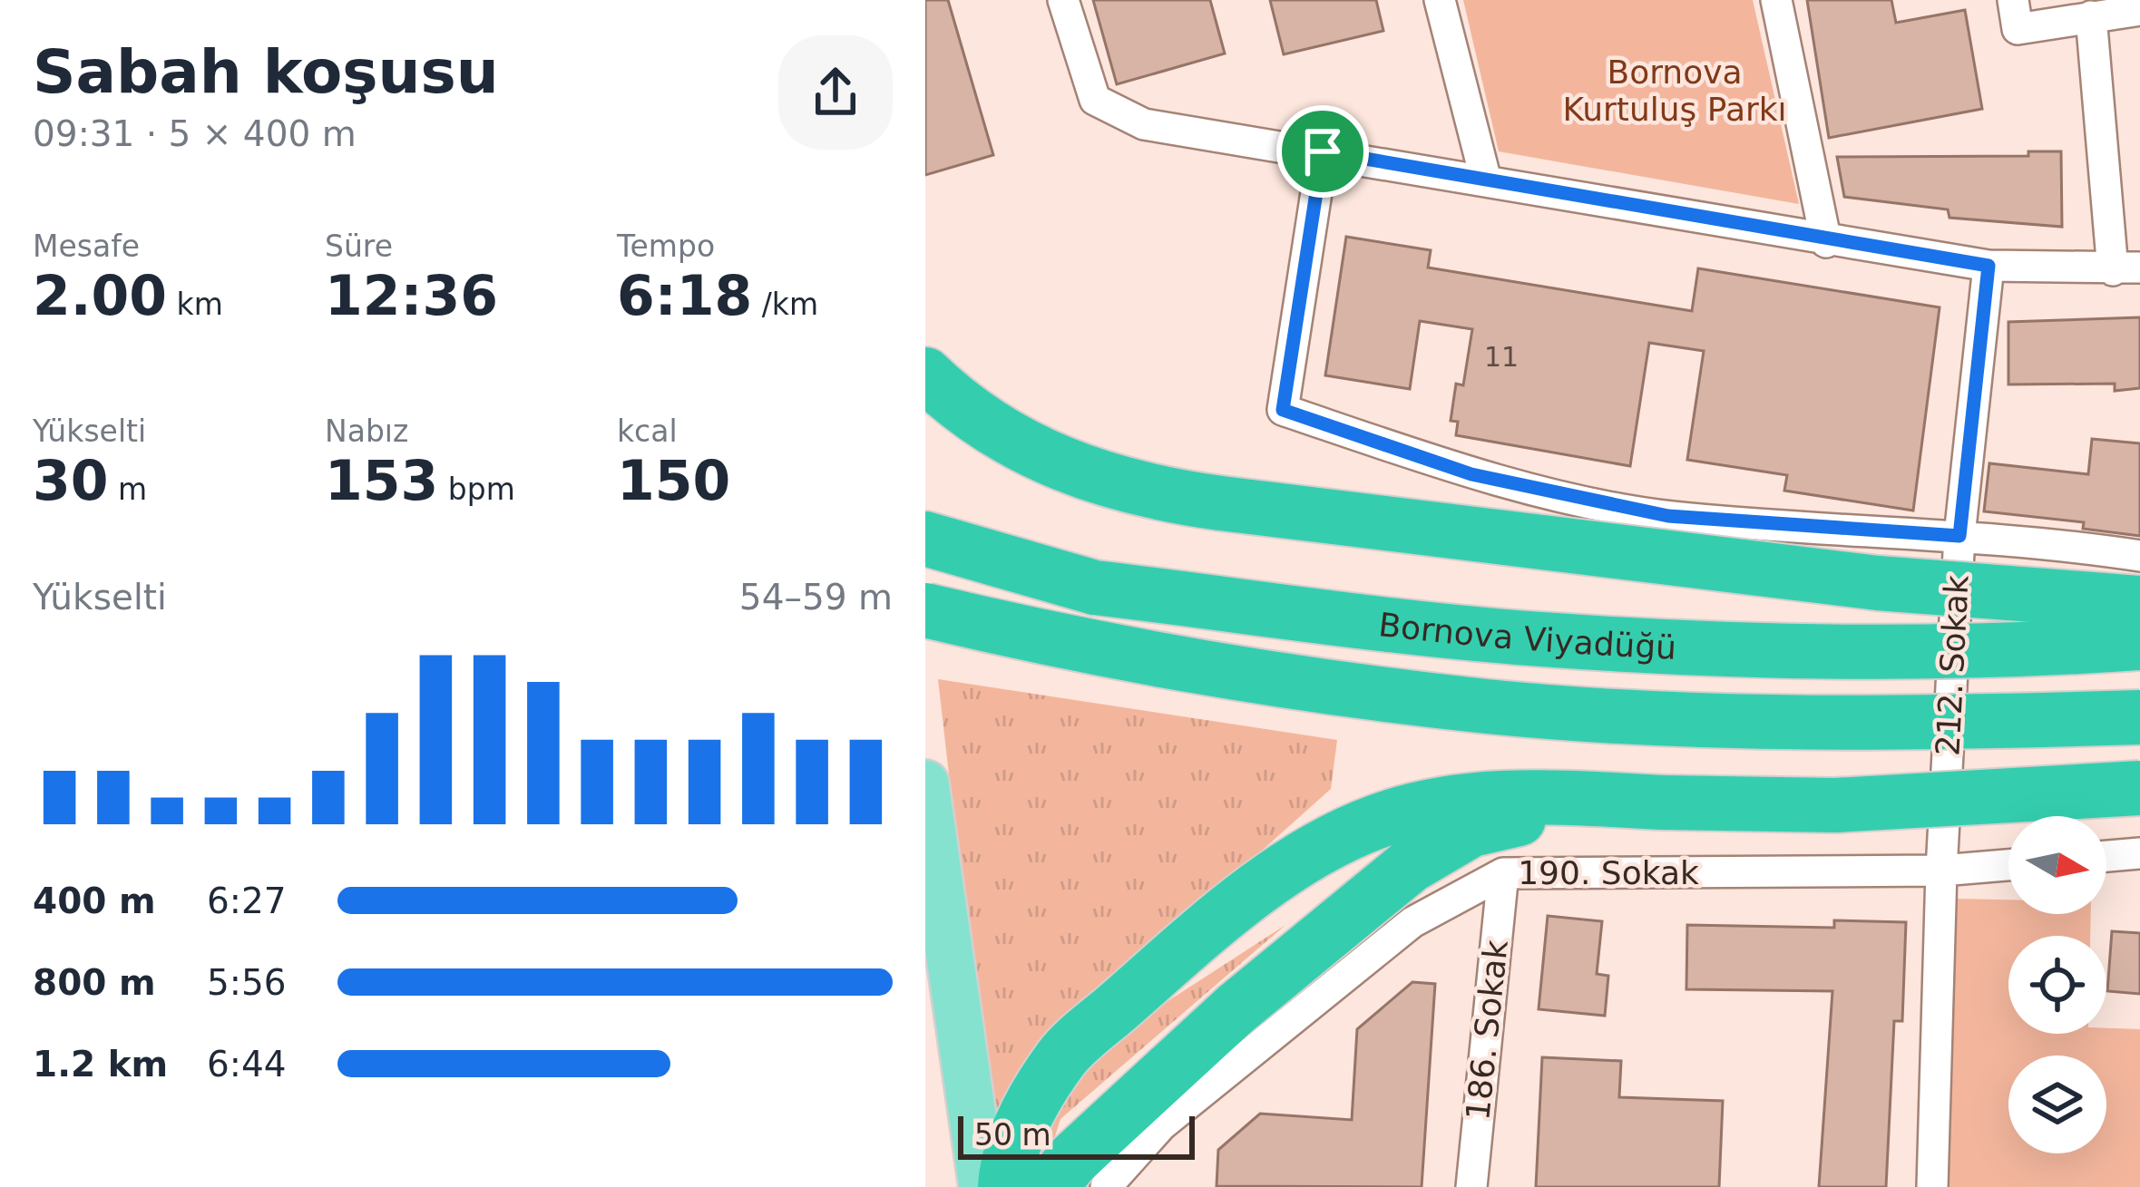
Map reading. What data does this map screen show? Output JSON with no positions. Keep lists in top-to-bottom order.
{
  "streets": {
    "highway": ["Bornova Viyadüğü"],
    "street": ["212. Sokak", "190. Sokak", "186. Sokak"]
  },
  "crossings": [
    ["212. Sokak", "190. Sokak"],
    ["190. Sokak", "186. Sokak"]
  ],
  "parks": ["Bornova Kurtuluş Parkı"],
  "house_numbers": ["11"],
  "scale_bar": "50 m",
  "north": "right",
  "page": {
    "heading": ["Sabah koşusu", "09:31 · 5 × 400 m"],
    "stats": [
      ["Mesafe", "2.00 km"],
      ["Süre", "12:36"],
      ["Tempo", "6:18 /km"],
      ["Yükselti", "30 m"],
      ["Nabız", "153 bpm"],
      ["kcal", "150"]
    ],
    "chart": ["Yükselti", "54–59 m"],
    "list": [
      {
        "name": "400 m",
        "note": "6:27"
      },
      {
        "name": "800 m",
        "note": "5:56"
      },
      {
        "name": "1.2 km",
        "note": "6:44"
      }
    ],
    "scale": "50 m"
  }
}
